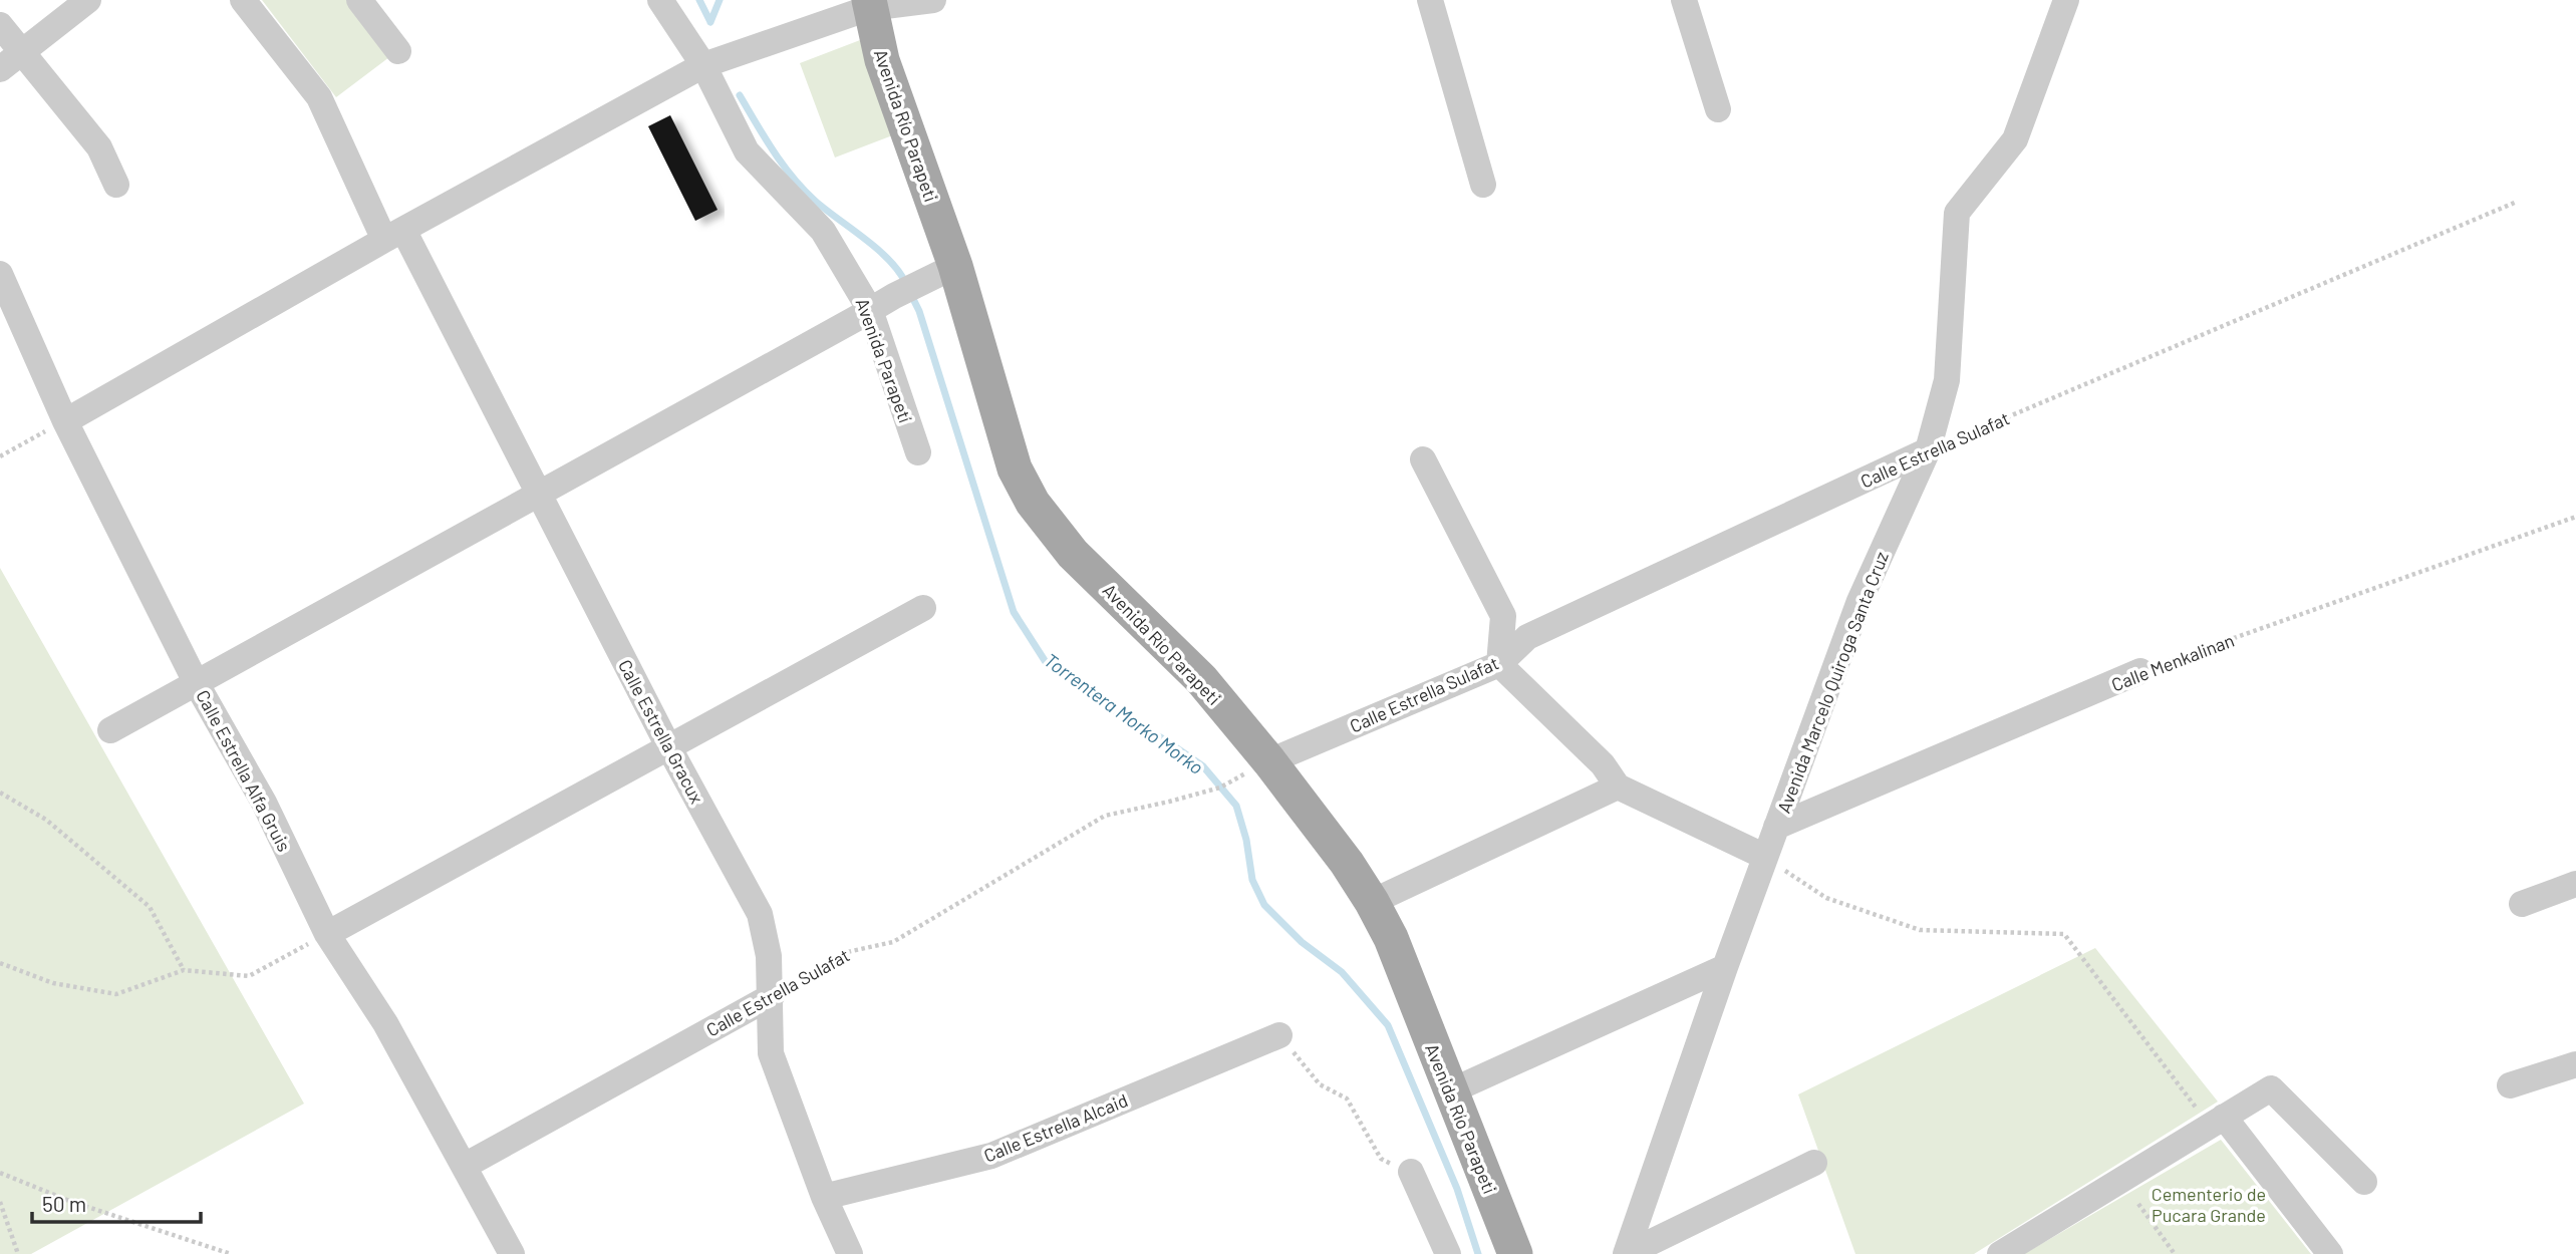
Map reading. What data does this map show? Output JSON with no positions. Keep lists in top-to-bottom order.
{
  "streets": {
    "main road": ["Avenida Río Parapeti"],
    "street": [
      "Avenida Parapetí",
      "Calle Estrella Sulafat",
      "Calle Menkalinan",
      "Avenida Marcelo Quiroga Santa Cruz",
      "Calle Estrella Gracux",
      "Calle Estrella Alfa Gruis",
      "Calle Estrella Alcaid"
    ]
  },
  "crossings": [
    ["Avenida Río Parapeti", "Calle Estrella Sulafat"],
    ["Calle Estrella Sulafat", "Avenida Marcelo Quiroga Santa Cruz"],
    ["Calle Estrella Sulafat", "Calle Estrella Gracux"],
    ["Calle Estrella Sulafat", "Calle Estrella Alfa Gruis"],
    ["Calle Menkalinan", "Avenida Marcelo Quiroga Santa Cruz"],
    ["Calle Estrella Gracux", "Calle Estrella Alcaid"]
  ],
  "water": ["Torrentera Morko Morko"],
  "parks": ["Cementerio de Pucara Grande"],
  "scale_bar": "50 m"
}
